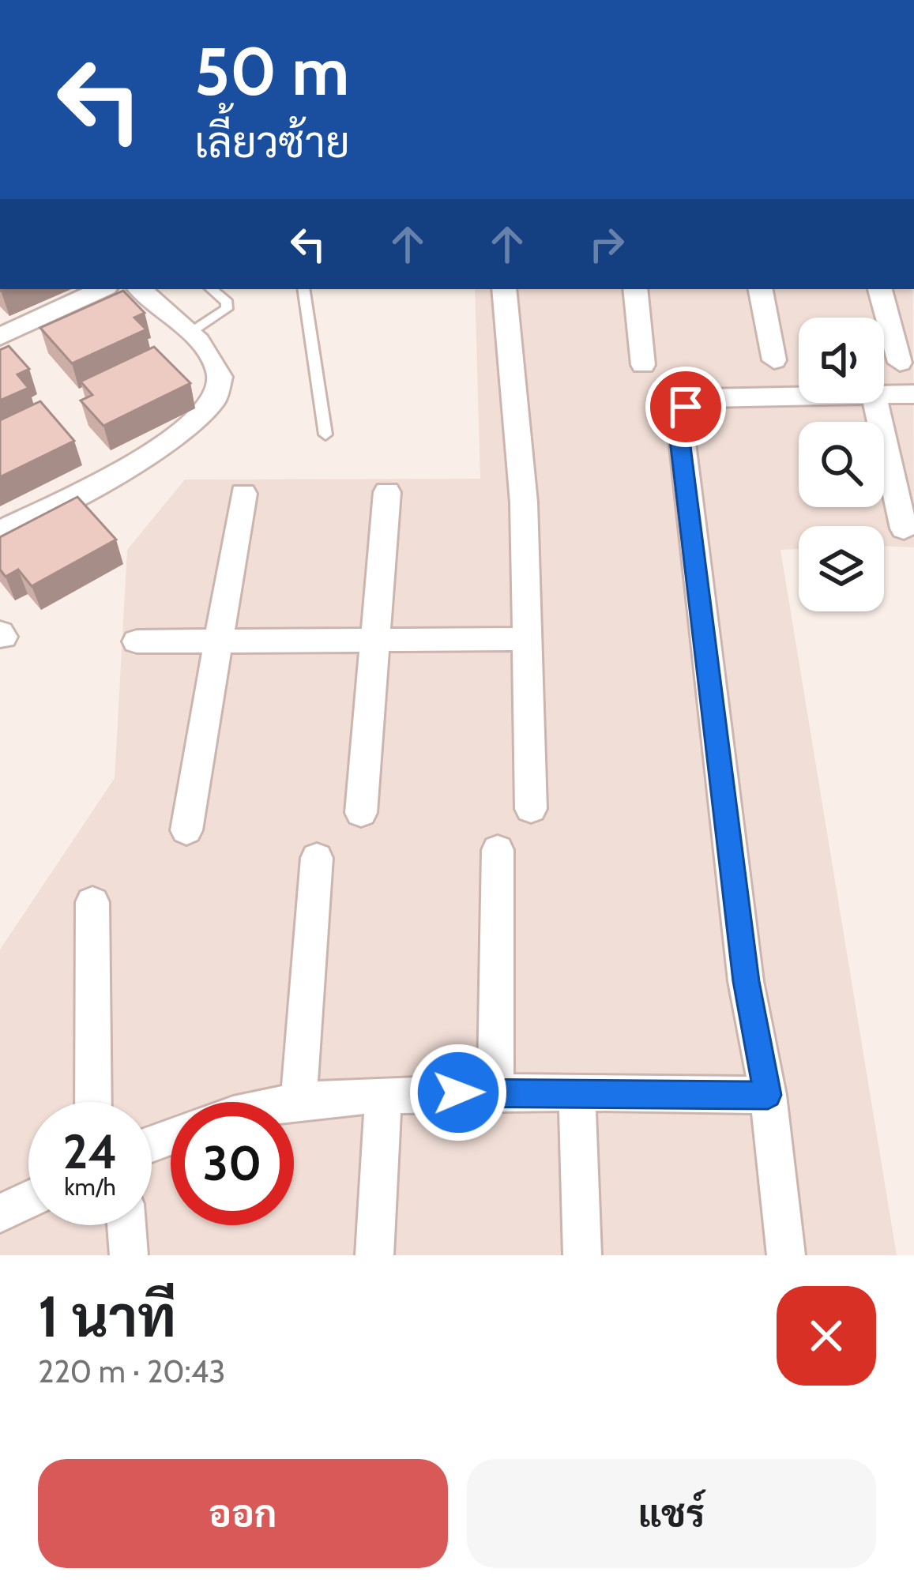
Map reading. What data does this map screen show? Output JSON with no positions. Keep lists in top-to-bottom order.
{
  "page": {
    "turn": ["50 m", "เลี้ยวซ้าย"],
    "speed": "24 km/h",
    "limit": "30",
    "heading": ["1 นาที", "220 m · 20:43"],
    "buttons": ["ออก", "แชร์"]
  }
}
